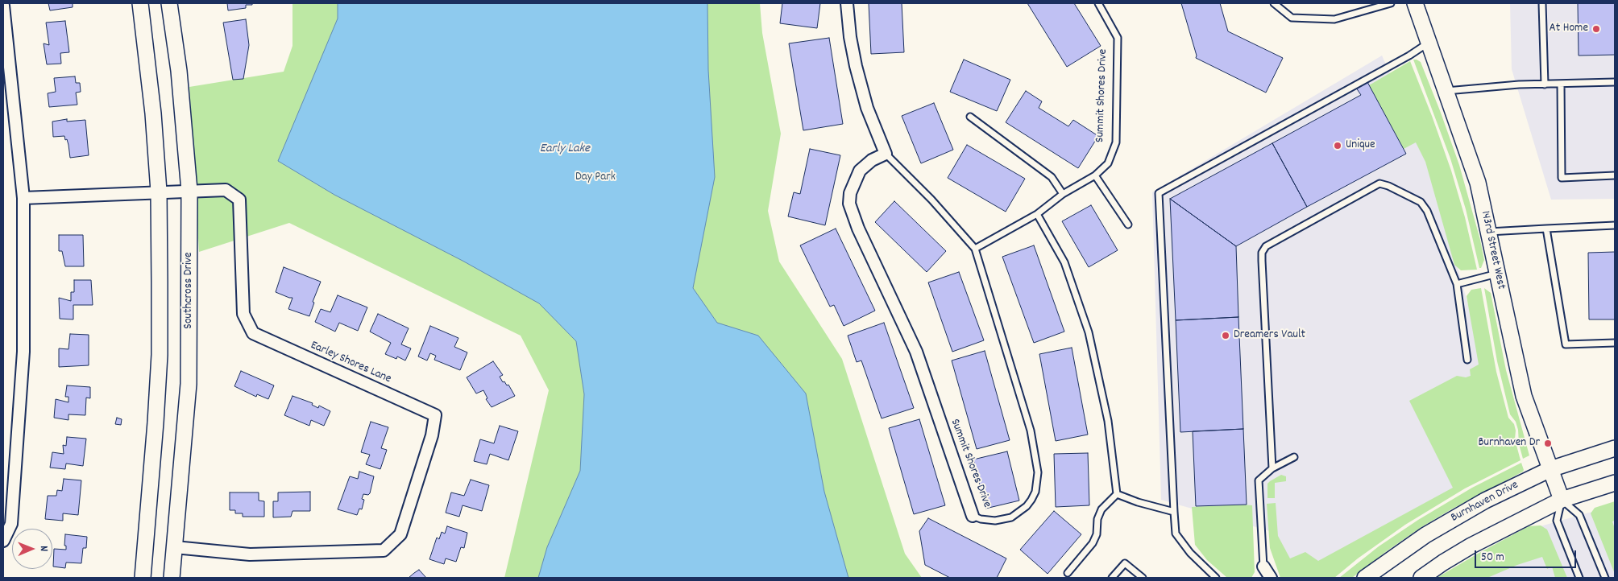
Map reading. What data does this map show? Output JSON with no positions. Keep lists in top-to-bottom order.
{
  "streets": {
    "street": [
      "Summit Shores Drive",
      "143rd Street West",
      "Southcross Drive",
      "Earley Shores Lane",
      "Burnhaven Drive"
    ]
  },
  "crossings": [
    ["143rd Street West", "Burnhaven Drive"],
    ["Southcross Drive", "Earley Shores Lane"]
  ],
  "water": ["Early Lake"],
  "parks": ["Day Park"],
  "places": [
    "At Home",
    "Unique",
    "Dreamers Vault",
    "Burnhaven Dr"
  ],
  "scale_bar": "50 m",
  "north": "right"
}
